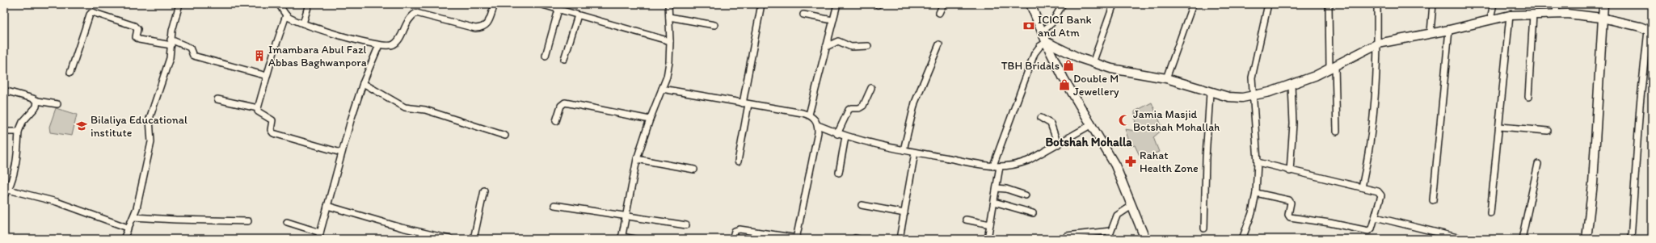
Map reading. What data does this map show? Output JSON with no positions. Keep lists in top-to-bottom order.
{
  "districts": ["Botshah Mohalla"],
  "places": {
    "bank": ["ICICI Bank and Atm"],
    "building": ["Imambara Abul Fazl Abbas Baghwanpora"],
    "shop": ["TBH Bridals", "Double M Jewellery"],
    "mosque": ["Jamia Masjid Botshah Mohallah"],
    "school or university": ["Bilaliya Educational institute"],
    "pharmacy": ["Rahat Health Zone"]
  }
}
